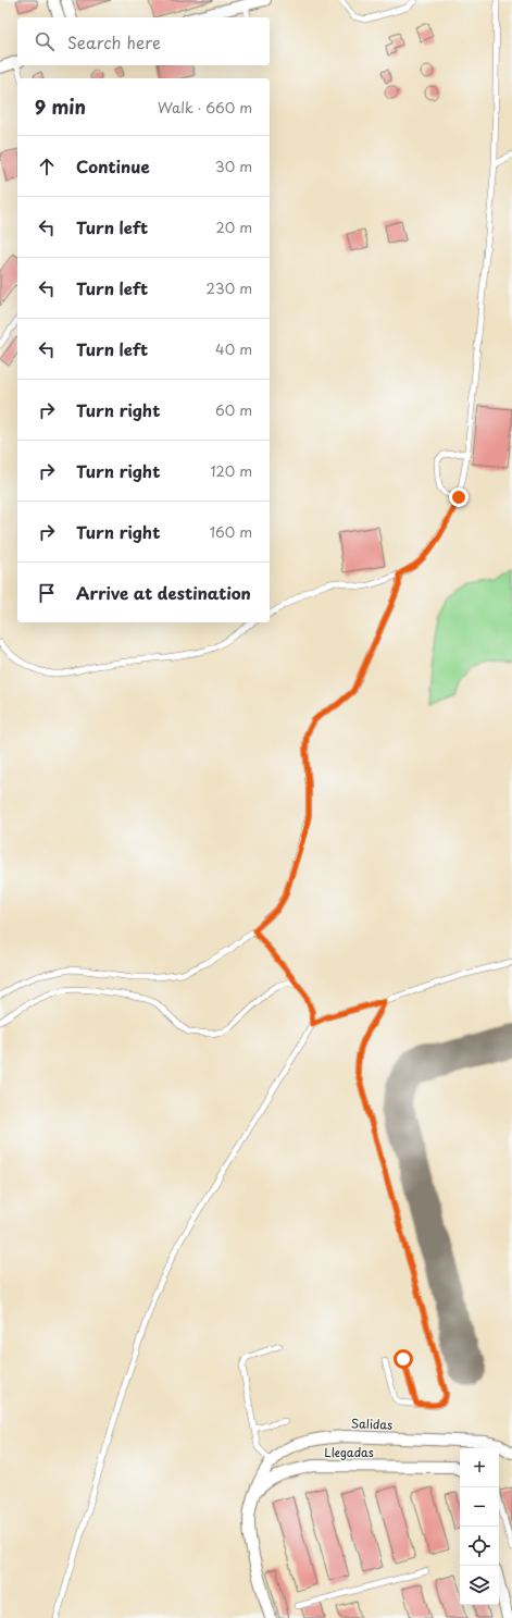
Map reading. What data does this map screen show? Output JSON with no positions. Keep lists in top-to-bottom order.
{
  "streets": {
    "street": ["Salidas", "Llegadas"]
  },
  "crossings": [
    ["Salidas", "Llegadas"]
  ],
  "page": {
    "search": "Search here",
    "heading": ["9 min", "Walk · 660 m"],
    "list": [
      ["Continue", "30 m"],
      ["Turn left", "20 m"],
      ["Turn left", "230 m"],
      ["Turn left", "40 m"],
      ["Turn right", "60 m"],
      ["Turn right", "120 m"],
      ["Turn right", "160 m"],
      "Arrive at destination"
    ],
    "map_buttons": ["+", "−"]
  }
}
